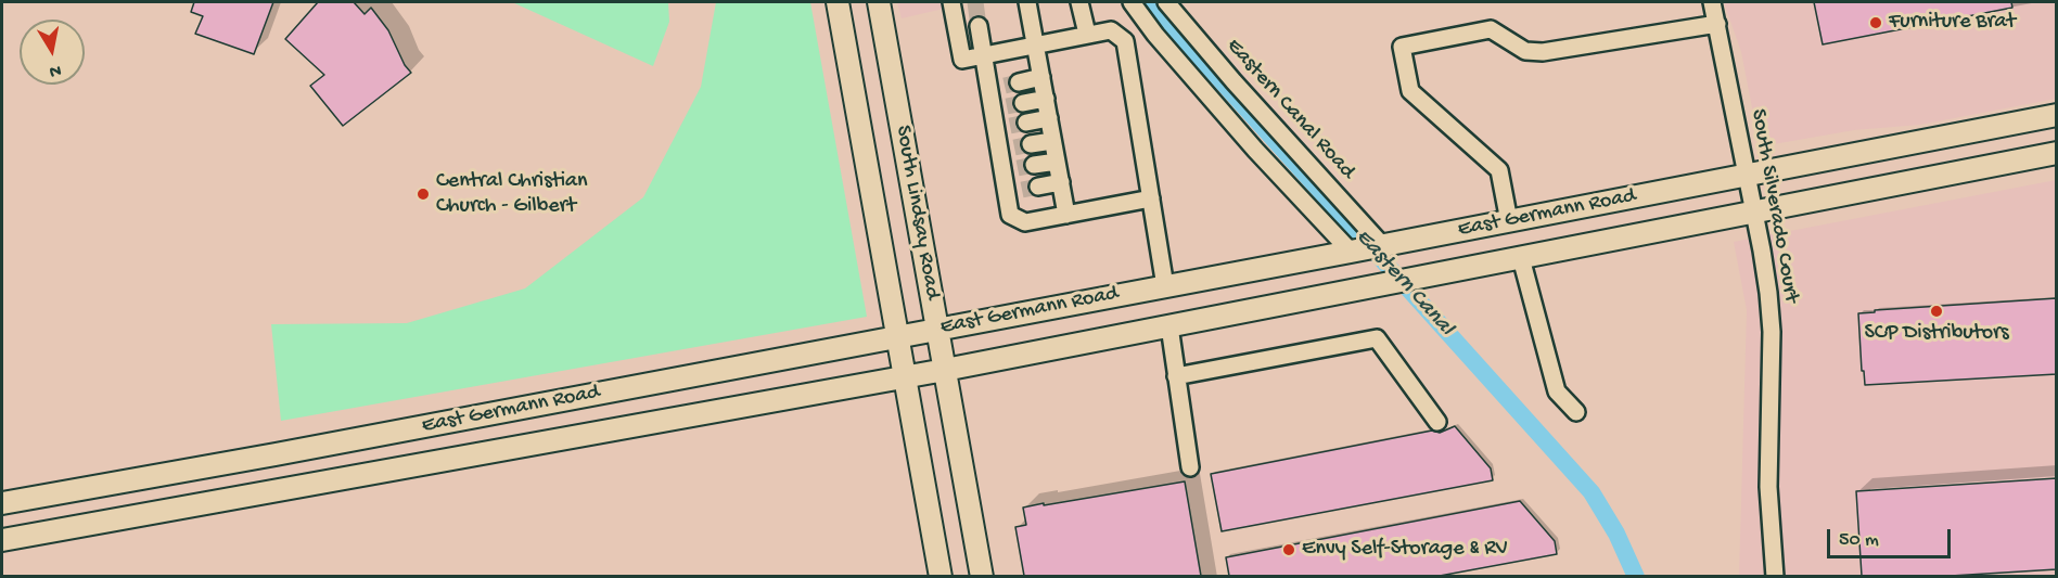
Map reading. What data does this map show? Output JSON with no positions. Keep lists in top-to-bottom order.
{
  "streets": {
    "main road": ["South Lindsay Road", "East Germann Road"],
    "street": ["Eastern Canal Road", "South Silverado Court"]
  },
  "crossings": [
    ["Eastern Canal Road", "East Germann Road"],
    ["South Silverado Court", "East Germann Road"],
    ["South Lindsay Road", "East Germann Road"]
  ],
  "water": ["Eastern Canal"],
  "places": [
    "Furniture Brat",
    "Central Christian Church - Gilbert",
    "SCP Distributors",
    "Envy Self-Storage & RV"
  ],
  "scale_bar": "50 m",
  "north": "bottom"
}
